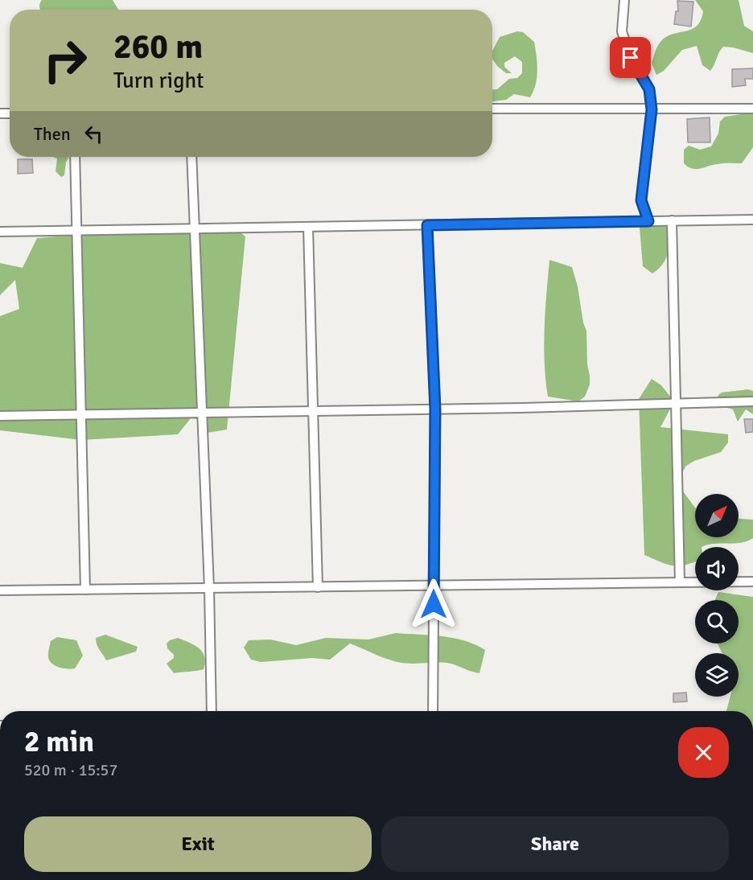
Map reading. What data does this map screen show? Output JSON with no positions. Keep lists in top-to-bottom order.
{
  "north": "top right",
  "page": {
    "turn": ["260 m", "Turn right"],
    "then": "Then",
    "heading": ["2 min", "520 m · 15:57"],
    "buttons": ["Exit", "Share"]
  }
}
